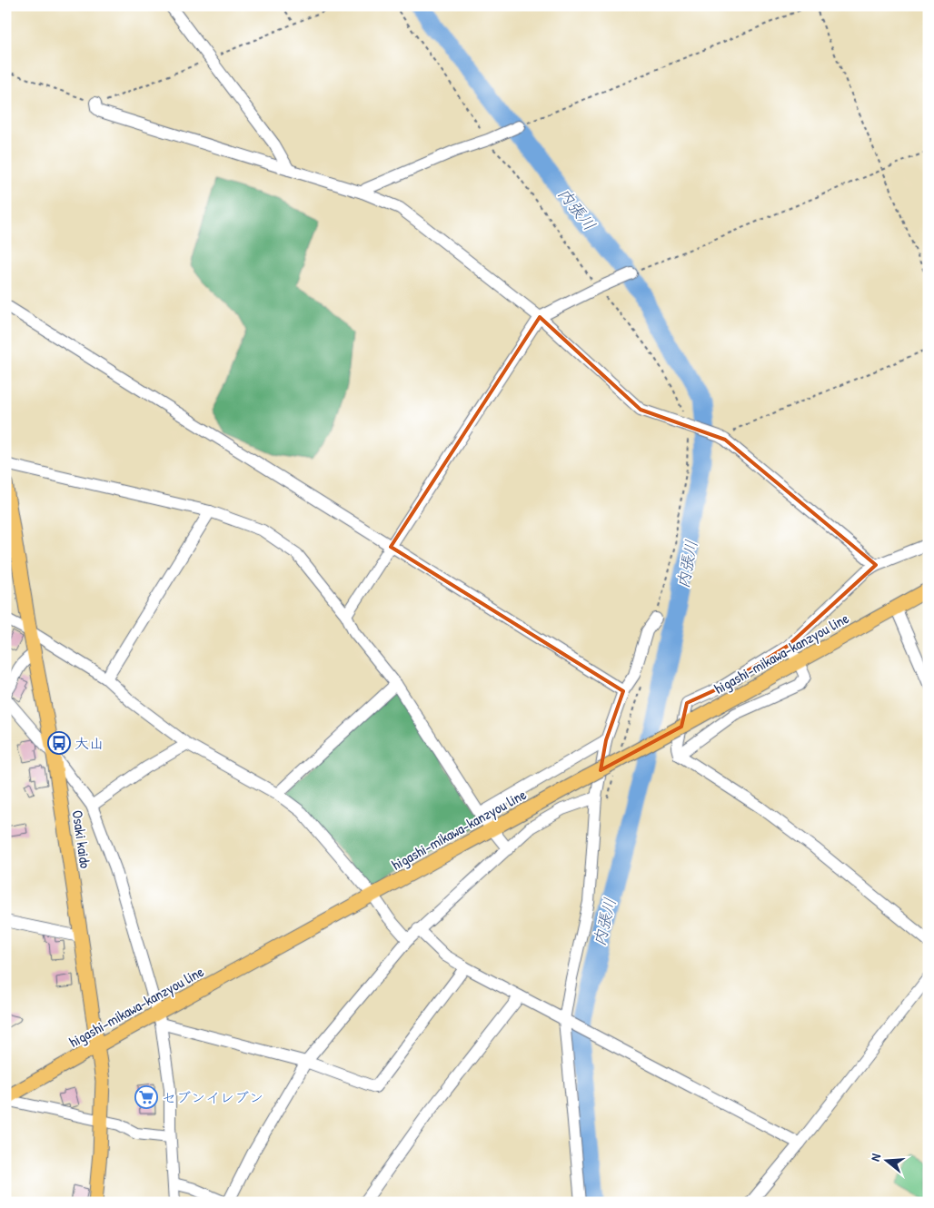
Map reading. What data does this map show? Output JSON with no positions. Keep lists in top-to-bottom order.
{
  "streets": {
    "main road": ["higashi-mikawa-kanzyou line", "Osaki kaido"]
  },
  "crossings": [
    ["higashi-mikawa-kanzyou line", "Osaki kaido"]
  ],
  "water": ["内張川"],
  "places": {
    "bus stop": ["大山"],
    "supermarket": ["セブンイレブン"]
  },
  "north": "left"
}
